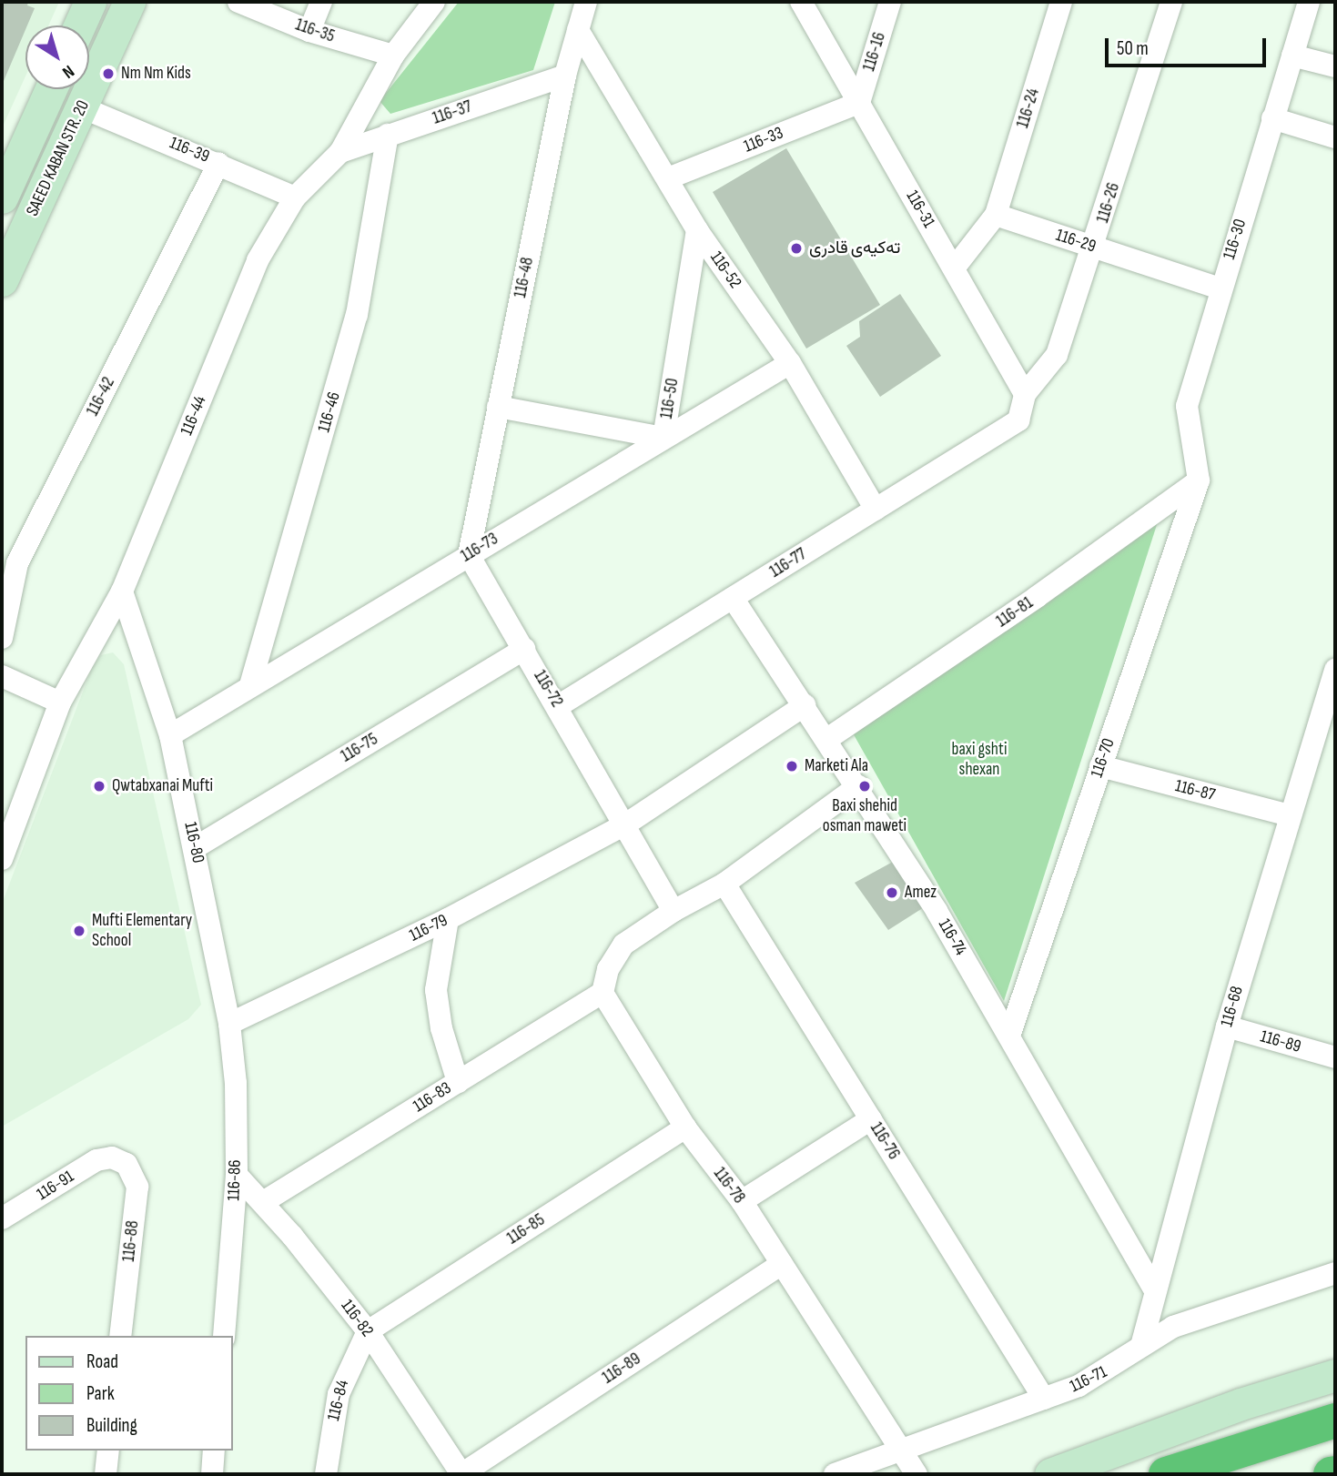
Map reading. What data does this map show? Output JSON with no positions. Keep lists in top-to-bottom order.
{
  "streets": {
    "main road": ["SAEED KABAN STR. 20"],
    "street": [
      "116-35",
      "116-16",
      "116-24",
      "116-37",
      "116-33",
      "116-39",
      "116-26",
      "116-31",
      "116-30",
      "116-29",
      "116-52",
      "116-48",
      "116-42",
      "116-50",
      "116-46",
      "116-44",
      "116-73",
      "116-77",
      "116-81",
      "116-72",
      "116-75",
      "116-70",
      "116-87",
      "116-80",
      "116-79",
      "116-74",
      "116-68",
      "116-89",
      "116-83",
      "116-76",
      "116-86",
      "116-91",
      "116-78",
      "116-85",
      "116-88",
      "116-82",
      "116-71",
      "116-84"
    ]
  },
  "crossings": [
    ["116-35", "116-44"],
    ["116-16", "116-33"],
    ["116-16", "116-31"],
    ["116-24", "116-29"],
    ["116-37", "116-48"],
    ["116-37", "116-46"],
    ["116-37", "116-44"],
    ["116-33", "116-31"],
    ["116-33", "116-52"],
    ["116-39", "SAEED KABAN STR. 20"],
    ["116-39", "116-42"],
    ["116-39", "116-44"],
    ["116-26", "116-31"],
    ["116-26", "116-29"],
    ["116-26", "116-77"],
    ["116-31", "116-77"],
    ["116-30", "116-29"],
    ["116-30", "116-81"],
    ["116-30", "116-70"],
    ["116-52", "116-48"],
    ["116-52", "116-50"],
    ["116-52", "116-73"],
    ["116-52", "116-77"],
    ["116-48", "116-50"],
    ["116-48", "116-73"],
    ["116-48", "116-72"],
    ["116-50", "116-73"],
    ["116-46", "116-73"],
    ["116-44", "116-80"],
    ["116-73", "116-72"],
    ["116-73", "116-80"],
    ["116-77", "116-72"],
    ["116-77", "116-74"],
    ["116-81", "116-70"],
    ["116-81", "116-74"],
    ["116-72", "116-75"],
    ["116-72", "116-79"],
    ["116-75", "116-80"],
    ["116-70", "116-87"],
    ["116-70", "116-74"],
    ["116-87", "116-68"],
    ["116-80", "116-79"],
    ["116-80", "116-86"],
    ["116-79", "116-74"],
    ["116-79", "116-86"],
    ["116-74", "116-68"],
    ["116-68", "116-89"],
    ["116-68", "116-71"],
    ["116-89", "116-78"],
    ["116-89", "116-82"],
    ["116-83", "116-78"],
    ["116-83", "116-82"],
    ["116-76", "116-71"],
    ["116-86", "116-82"],
    ["116-91", "116-88"],
    ["116-78", "116-85"],
    ["116-78", "116-71"],
    ["116-85", "116-82"],
    ["116-85", "116-84"],
    ["116-82", "116-84"]
  ],
  "parks": ["baxi gshti shexan"],
  "places": [
    "Nm Nm Kids",
    "تەکیەی قادری",
    "Marketi Ala",
    "Qwtabxanai Mufti",
    "Baxi shehid osman maweti",
    "Amez",
    "Mufti Elementary School"
  ],
  "legend": ["Road", "Park", "Building"],
  "scale_bar": "50 m",
  "north": "bottom right"
}
